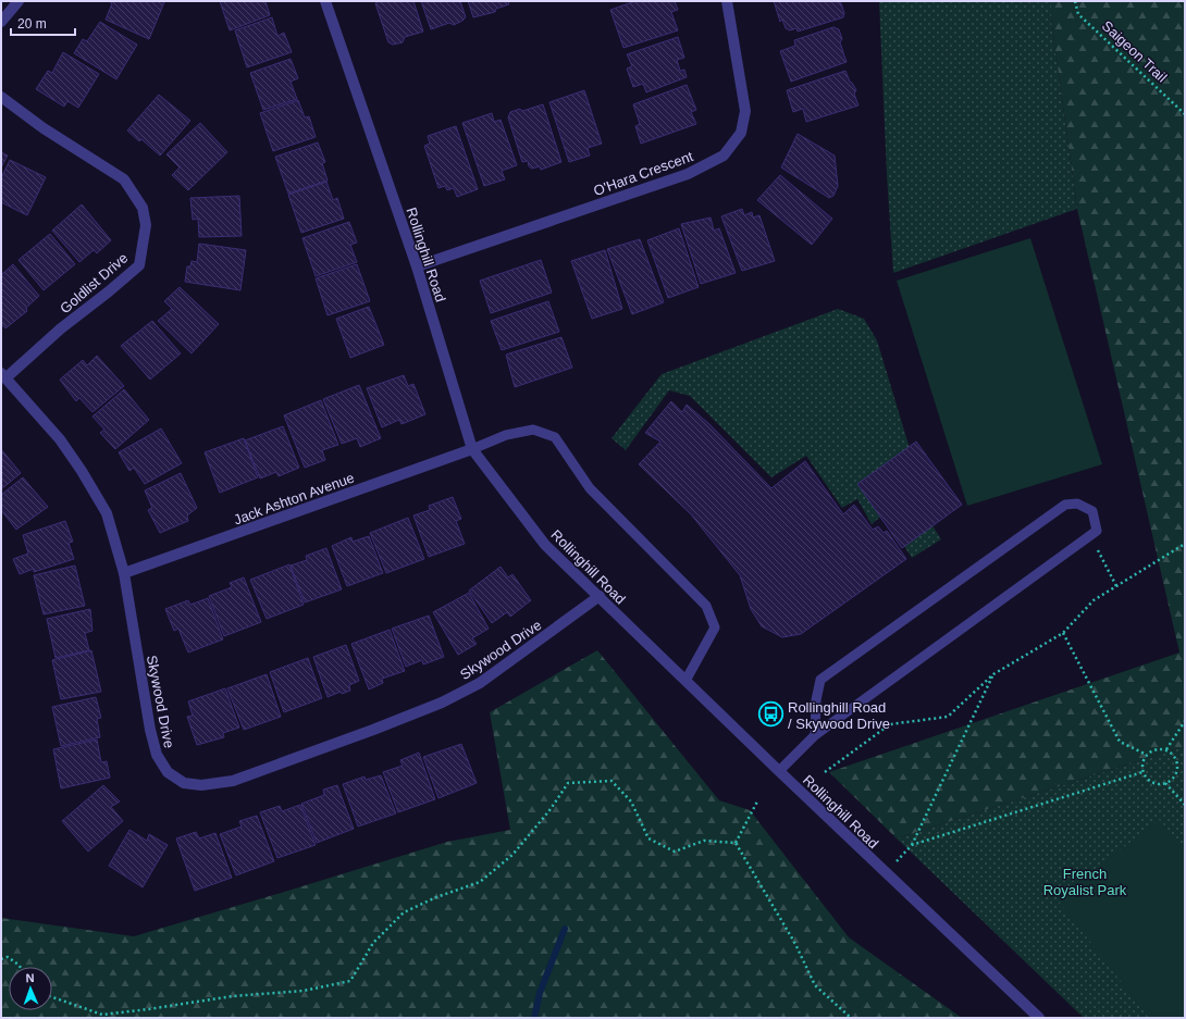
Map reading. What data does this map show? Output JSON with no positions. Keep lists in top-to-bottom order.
{
  "streets": {
    "street": [
      "O'Hara Crescent",
      "Rollinghill Road",
      "Goldlist Drive",
      "Jack Ashton Avenue",
      "Skywood Drive"
    ],
    "path": ["Saigeon Trail"]
  },
  "crossings": [
    ["O'Hara Crescent", "Rollinghill Road"],
    ["Rollinghill Road", "Jack Ashton Avenue"],
    ["Rollinghill Road", "Skywood Drive"],
    ["Goldlist Drive", "Skywood Drive"],
    ["Jack Ashton Avenue", "Skywood Drive"]
  ],
  "parks": ["French Royalist Park"],
  "places": {
    "bus stop": ["Rollinghill Road / Skywood Drive"]
  },
  "scale_bar": "20 m",
  "north": "top"
}
